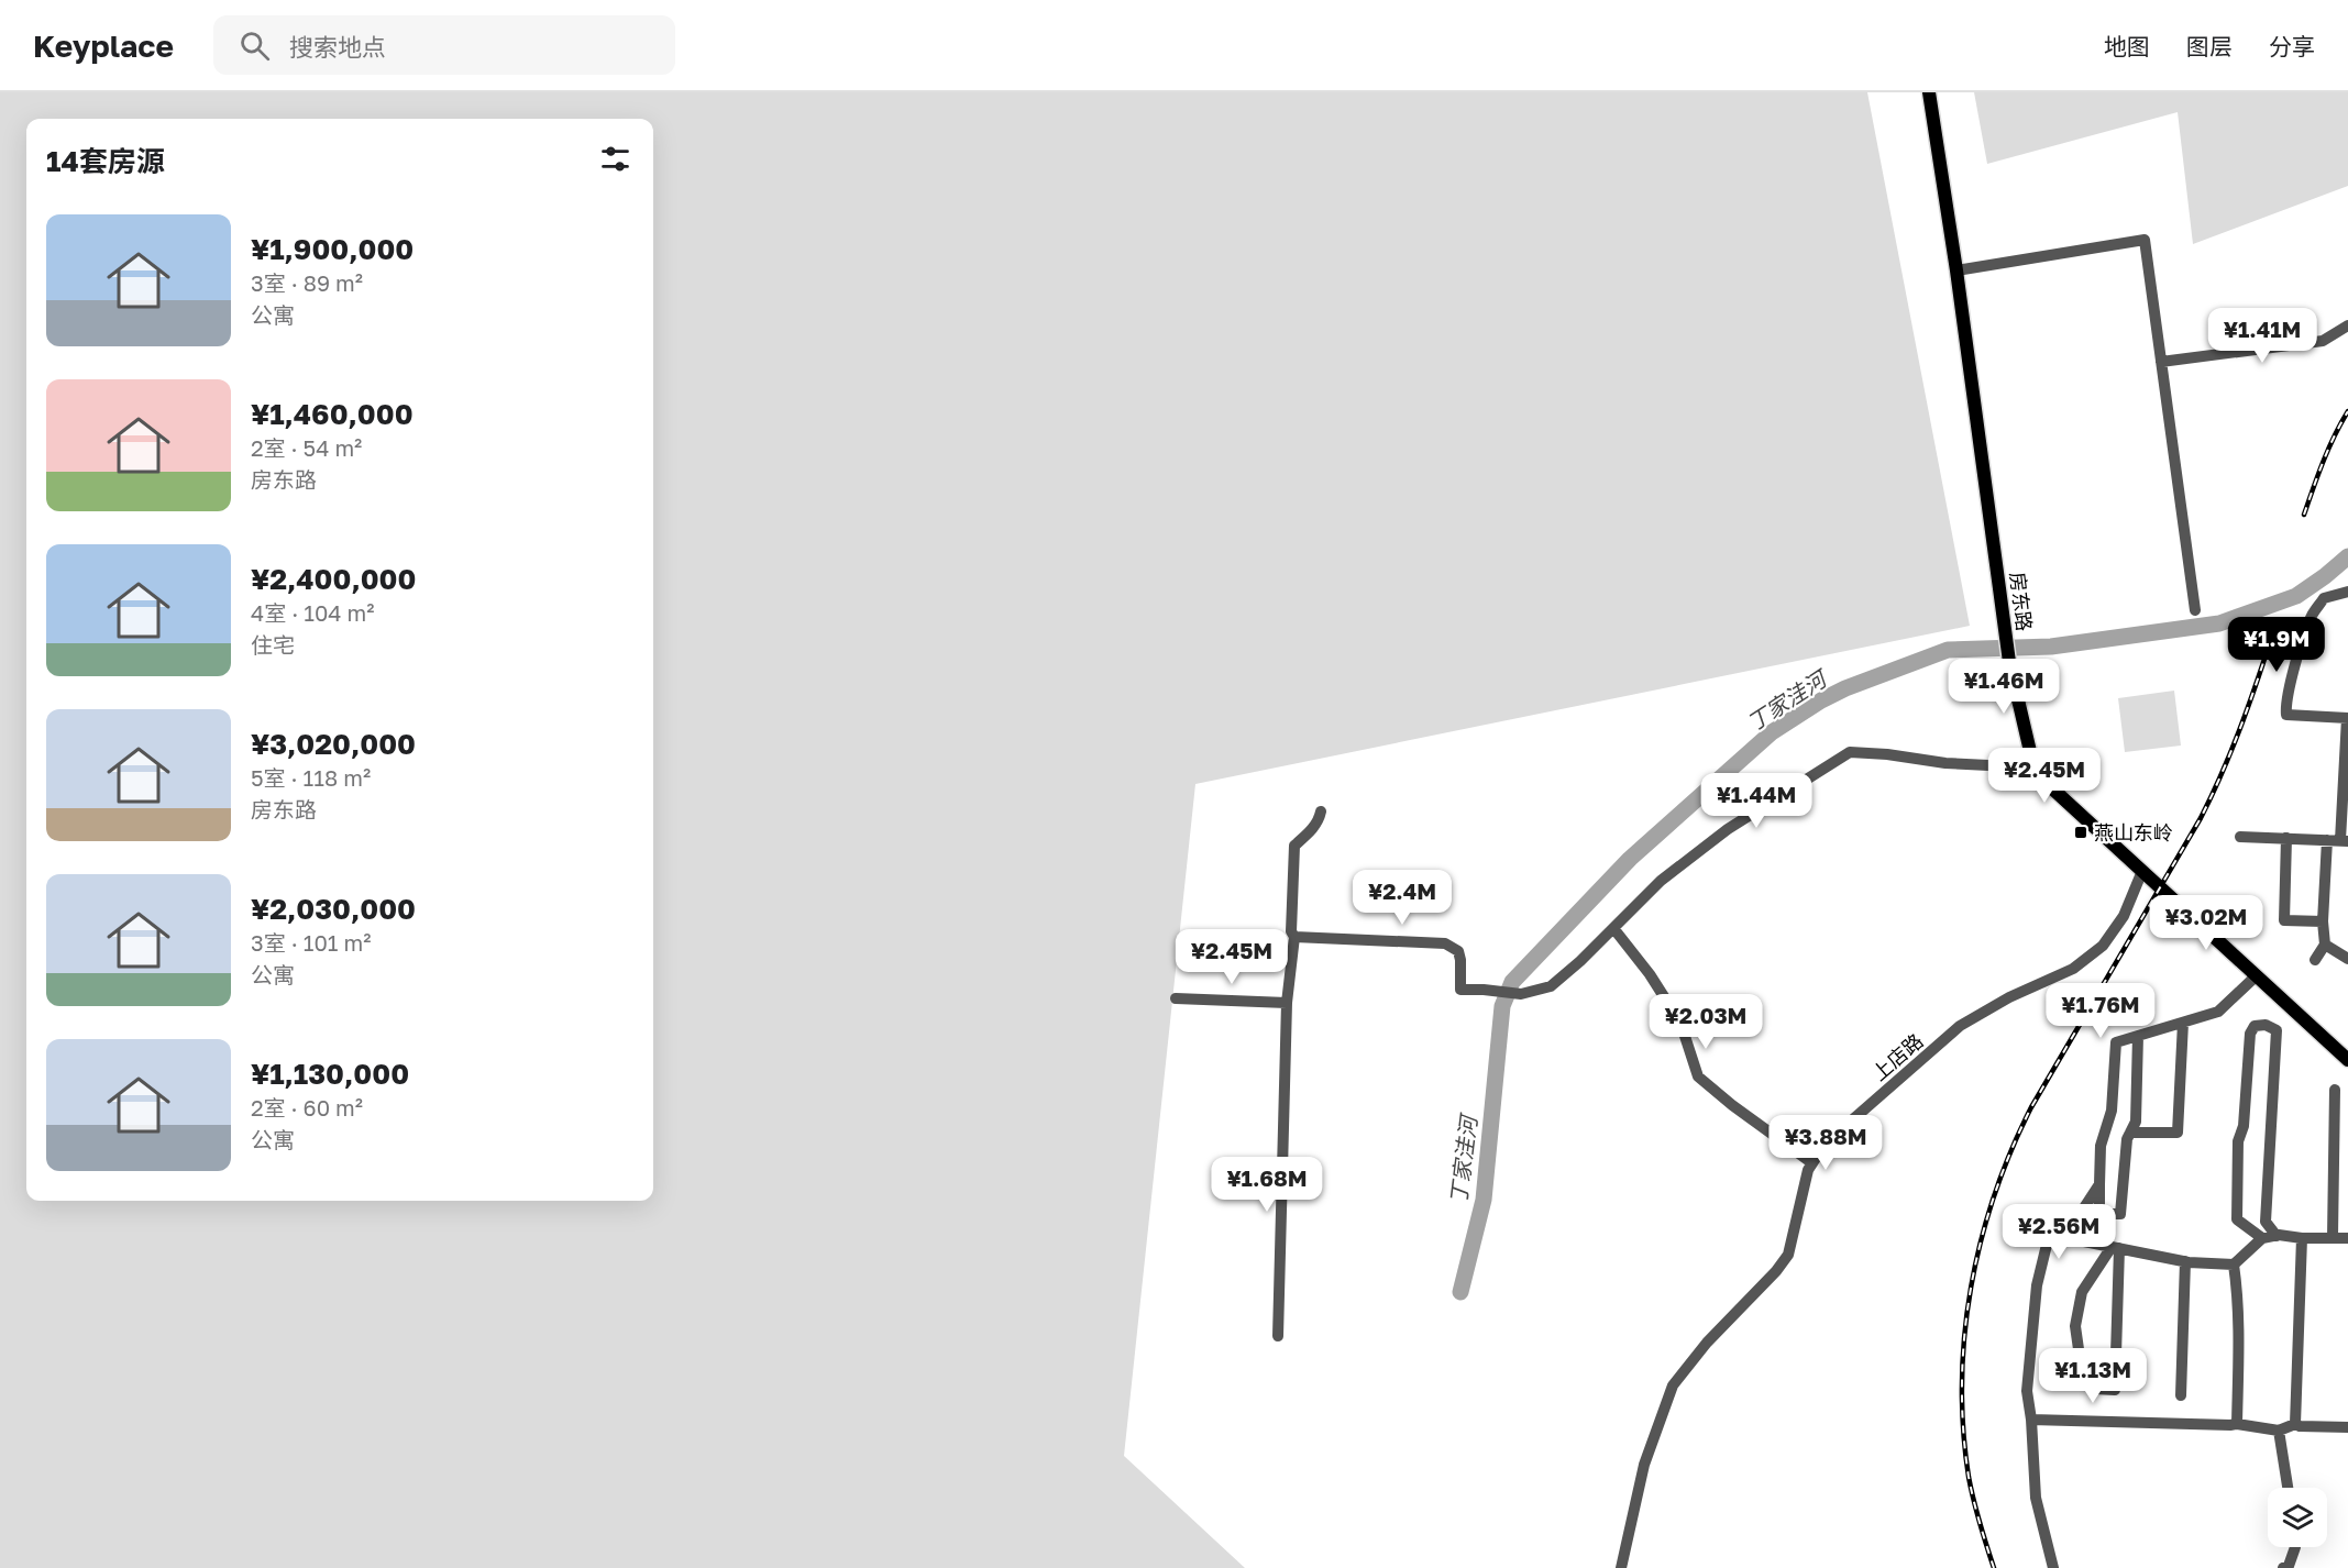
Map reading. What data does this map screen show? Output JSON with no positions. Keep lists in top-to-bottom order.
{
  "streets": {
    "main road": ["房东路"],
    "street": ["上店路"]
  },
  "crossings": [
    ["房东路", "上店路"]
  ],
  "water": ["丁家洼河"],
  "places": {
    "transit": ["燕山东岭"]
  },
  "page": {
    "header": "Keyplace",
    "search": "搜索地点",
    "nav": ["地图", "图层", "分享"],
    "heading": "14套房源",
    "list": [
      {
        "name": "¥1,900,000",
        "note": "3室 · 89 m² · 公寓"
      },
      {
        "name": "¥1,460,000",
        "note": "2室 · 54 m² · 房东路"
      },
      {
        "name": "¥2,400,000",
        "note": "4室 · 104 m² · 住宅"
      },
      {
        "name": "¥3,020,000",
        "note": "5室 · 118 m² · 房东路"
      },
      {
        "name": "¥2,030,000",
        "note": "3室 · 101 m² · 公寓"
      },
      {
        "name": "¥1,130,000",
        "note": "2室 · 60 m² · 公寓"
      }
    ],
    "price": [
      "¥1.41M",
      "¥1.9M",
      "¥1.46M",
      "¥2.45M",
      "¥1.44M",
      "¥2.4M",
      "¥3.02M",
      "¥2.45M",
      "¥1.76M",
      "¥2.03M",
      "¥3.88M",
      "¥1.68M",
      "¥2.56M",
      "¥1.13M"
    ]
  }
}
